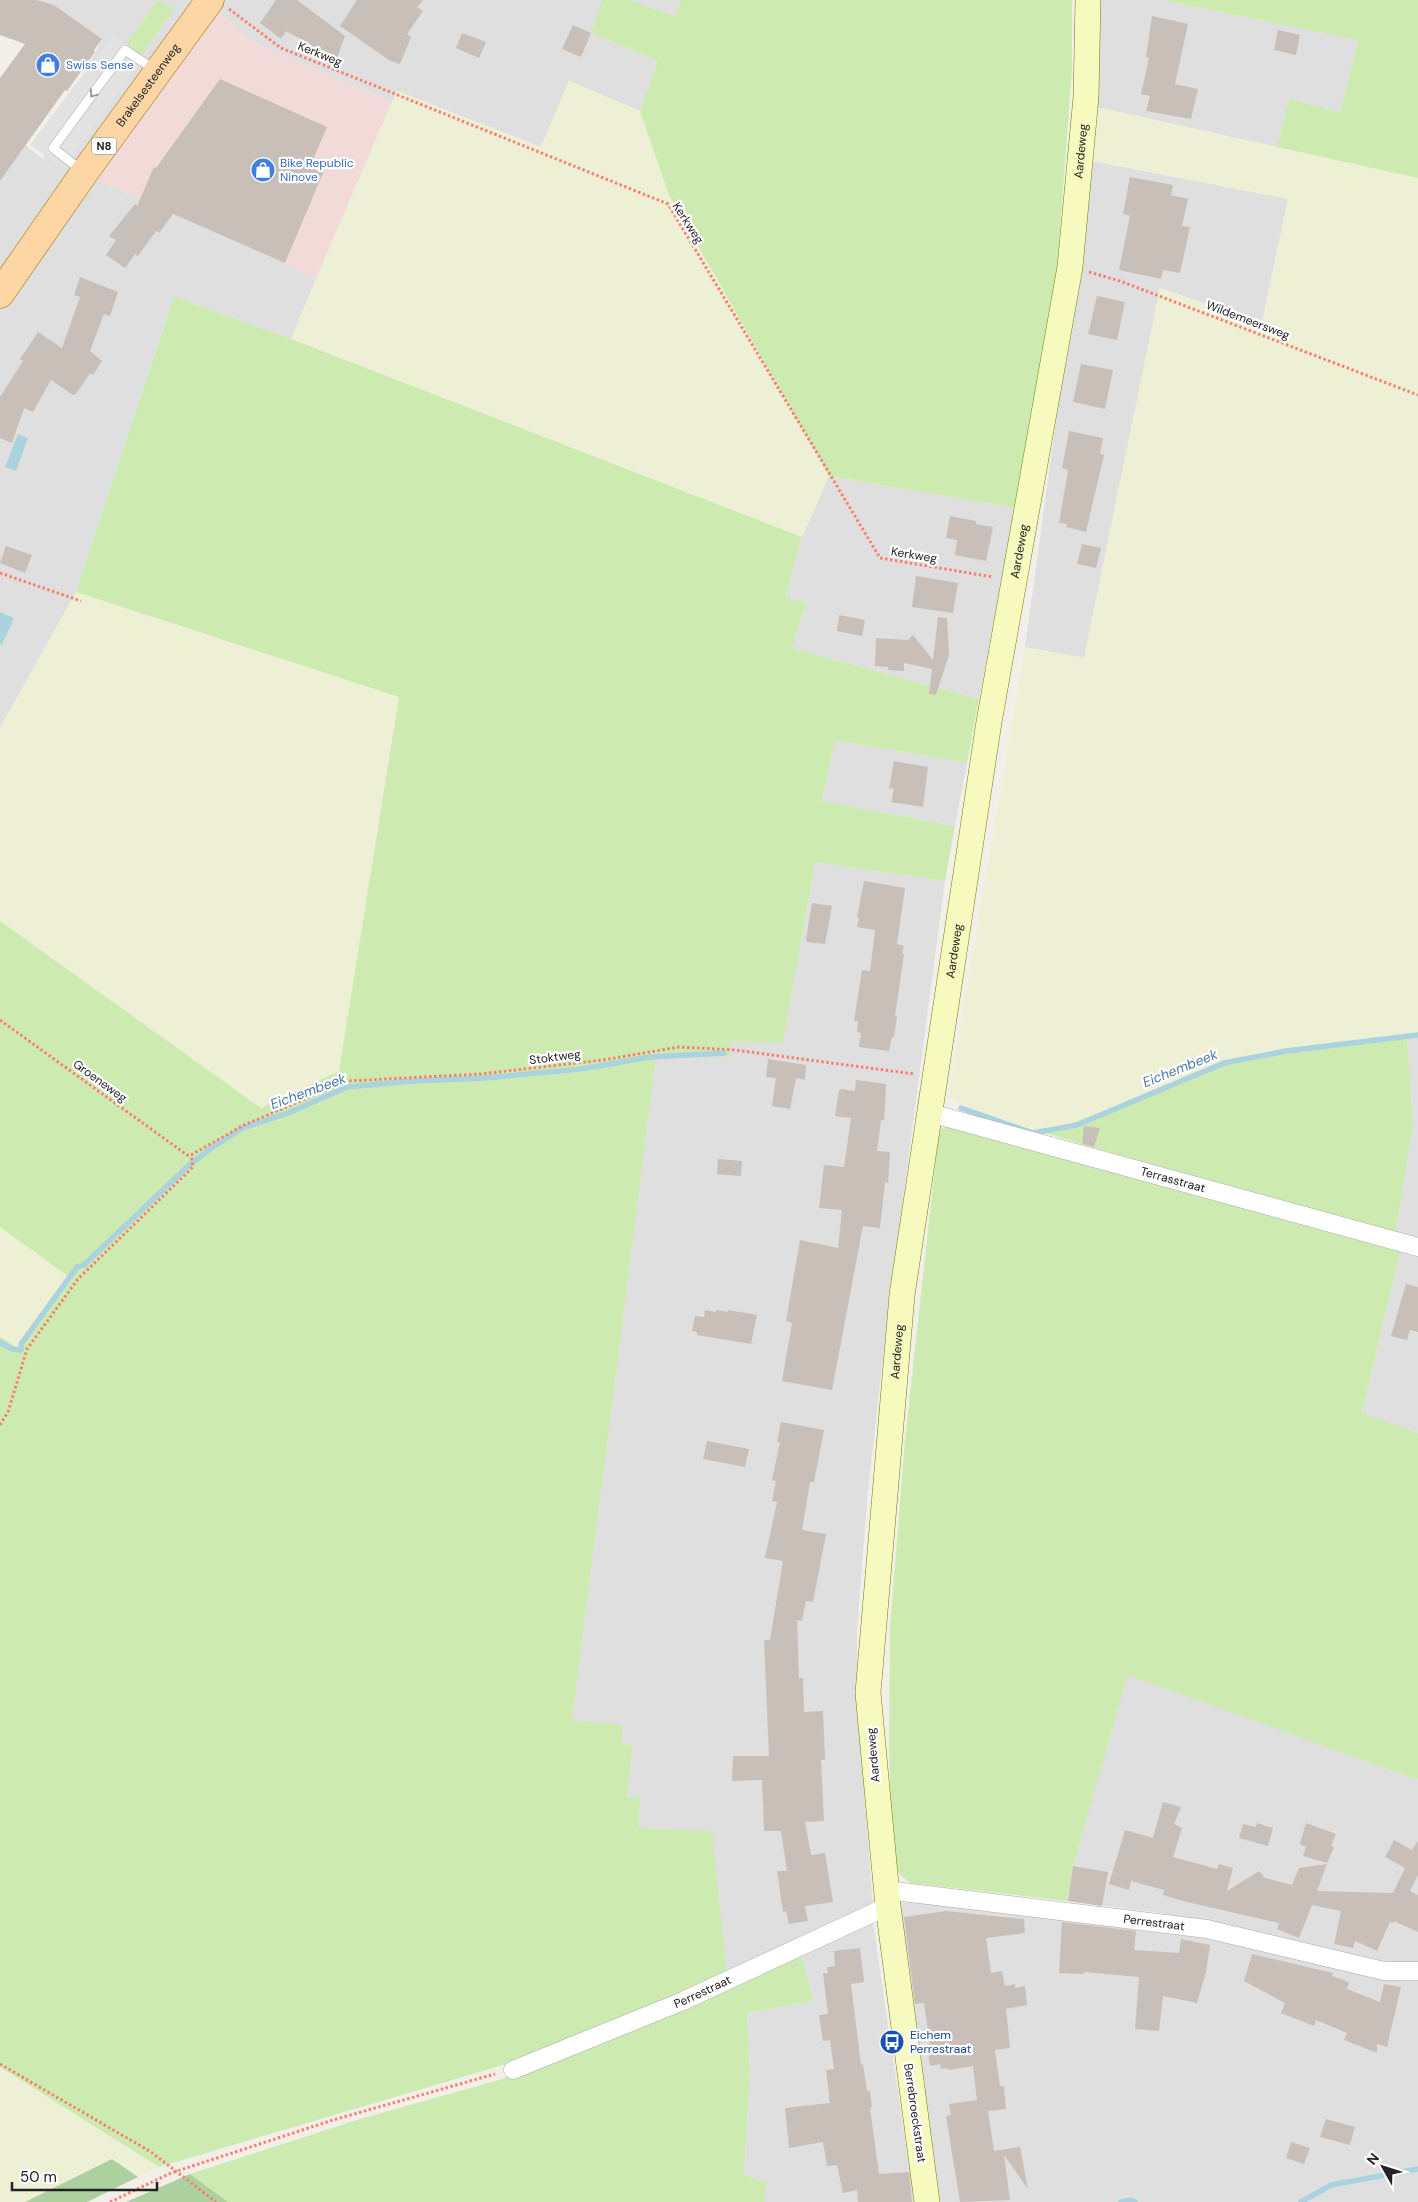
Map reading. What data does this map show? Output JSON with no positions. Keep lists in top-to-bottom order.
{
  "streets": {
    "main road": ["Brakelsesteenweg", "N8"],
    "street": [
      "Aardeweg",
      "Terrasstraat",
      "Perrestraat",
      "Berrebroeckstraat"
    ],
    "path": [
      "Kerkweg",
      "Wildemeersweg",
      "Stoktweg",
      "Groeneweg"
    ]
  },
  "crossings": [
    ["Kerkweg", "Brakelsesteenweg"],
    ["Kerkweg", "Aardeweg"],
    ["Aardeweg", "Wildemeersweg"],
    ["Aardeweg", "Stoktweg"],
    ["Aardeweg", "Terrasstraat"],
    ["Aardeweg", "Perrestraat"],
    ["Aardeweg", "Berrebroeckstraat"],
    ["Stoktweg", "Groeneweg"],
    ["Perrestraat", "Berrebroeckstraat"]
  ],
  "water": ["Eichembeek"],
  "places": {
    "shop": ["Swiss Sense", "Bike Republic Ninove"],
    "bus stop": ["Eichem Perrestraat"]
  },
  "scale_bar": "50 m",
  "north": "top left"
}
